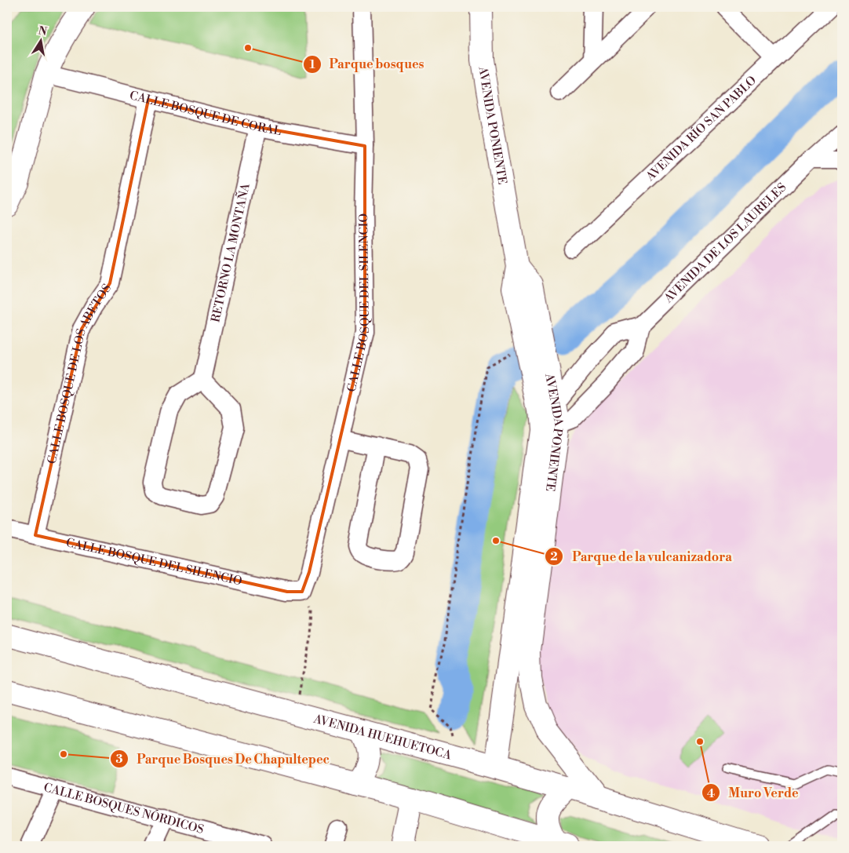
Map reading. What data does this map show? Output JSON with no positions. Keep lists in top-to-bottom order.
{
  "streets": {
    "main road": ["AVENIDA PONIENTE", "AVENIDA HUEHUETOCA"],
    "street": [
      "CALLE BOSQUE DE CORAL",
      "AVENIDA RÍO SAN PABLO",
      "AVENIDA DE LOS LAURELES",
      "RETORNO LA MONTAÑA",
      "CALLE BOSQUE DEL SILENCIO",
      "CALLE BOSQUE DE LOS ABETOS",
      "CALLE BOSQUES NÓRDICOS"
    ]
  },
  "crossings": [
    ["CALLE BOSQUE DE CORAL", "RETORNO LA MONTAÑA"],
    ["CALLE BOSQUE DE CORAL", "CALLE BOSQUE DEL SILENCIO"],
    ["CALLE BOSQUE DE CORAL", "CALLE BOSQUE DE LOS ABETOS"],
    ["AVENIDA PONIENTE", "AVENIDA DE LOS LAURELES"],
    ["AVENIDA PONIENTE", "AVENIDA HUEHUETOCA"],
    ["CALLE BOSQUE DEL SILENCIO", "CALLE BOSQUE DE LOS ABETOS"]
  ],
  "places": [
    "Parque bosques",
    "Parque de la vulcanizadora",
    "Muro Verde",
    "Parque Bosques De Chapultepec"
  ],
  "north": "top"
}
